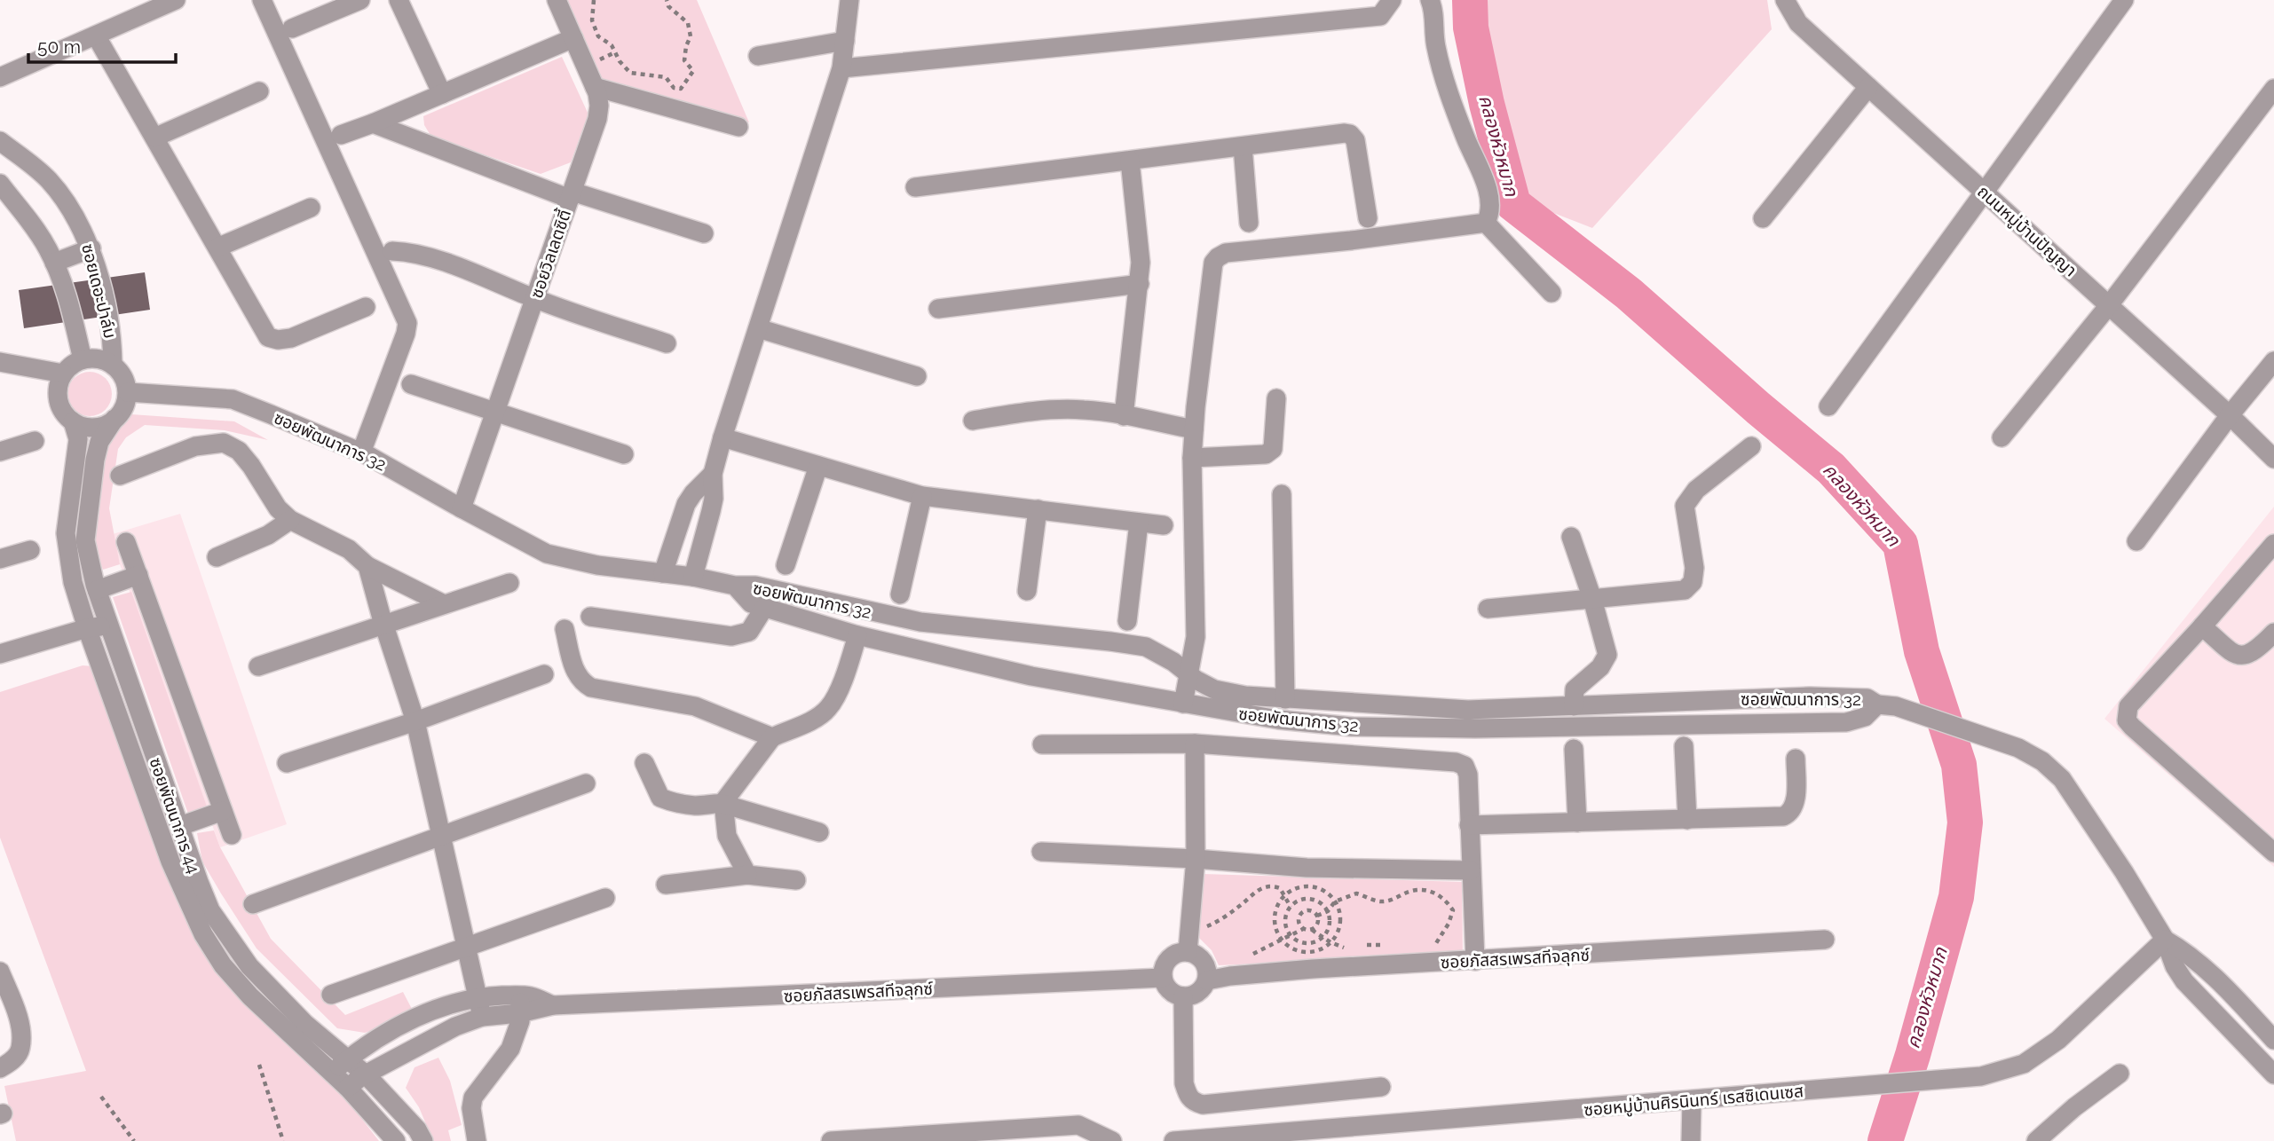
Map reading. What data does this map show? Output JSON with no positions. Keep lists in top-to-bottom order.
{
  "streets": {
    "street": [
      "ถนนหมู่บ้านปัญญา",
      "ซอยวิลเลตซิตี้",
      "ซอยเดอะปาล์ม",
      "ซอยพัฒนาการ 32",
      "ซอยพัฒนาการ 44",
      "ซอยภัสสรเพรสทีจลุกซ์",
      "ซอยหมู่บ้านศิรนินทร์ เรสซิเดนเซส"
    ]
  },
  "crossings": [
    ["ซอยวิลเลตซิตี้", "ซอยพัฒนาการ 32"],
    ["ซอยเดอะปาล์ม", "ซอยพัฒนาการ 32"],
    ["ซอยเดอะปาล์ม", "ซอยพัฒนาการ 44"],
    ["ซอยพัฒนาการ 32", "ซอยพัฒนาการ 44"],
    ["ซอยพัฒนาการ 32", "ซอยหมู่บ้านศิรนินทร์ เรสซิเดนเซส"],
    ["ซอยพัฒนาการ 44", "ซอยภัสสรเพรสทีจลุกซ์"]
  ],
  "water": ["คลองหัวหมาก"],
  "scale_bar": "50 m"
}
